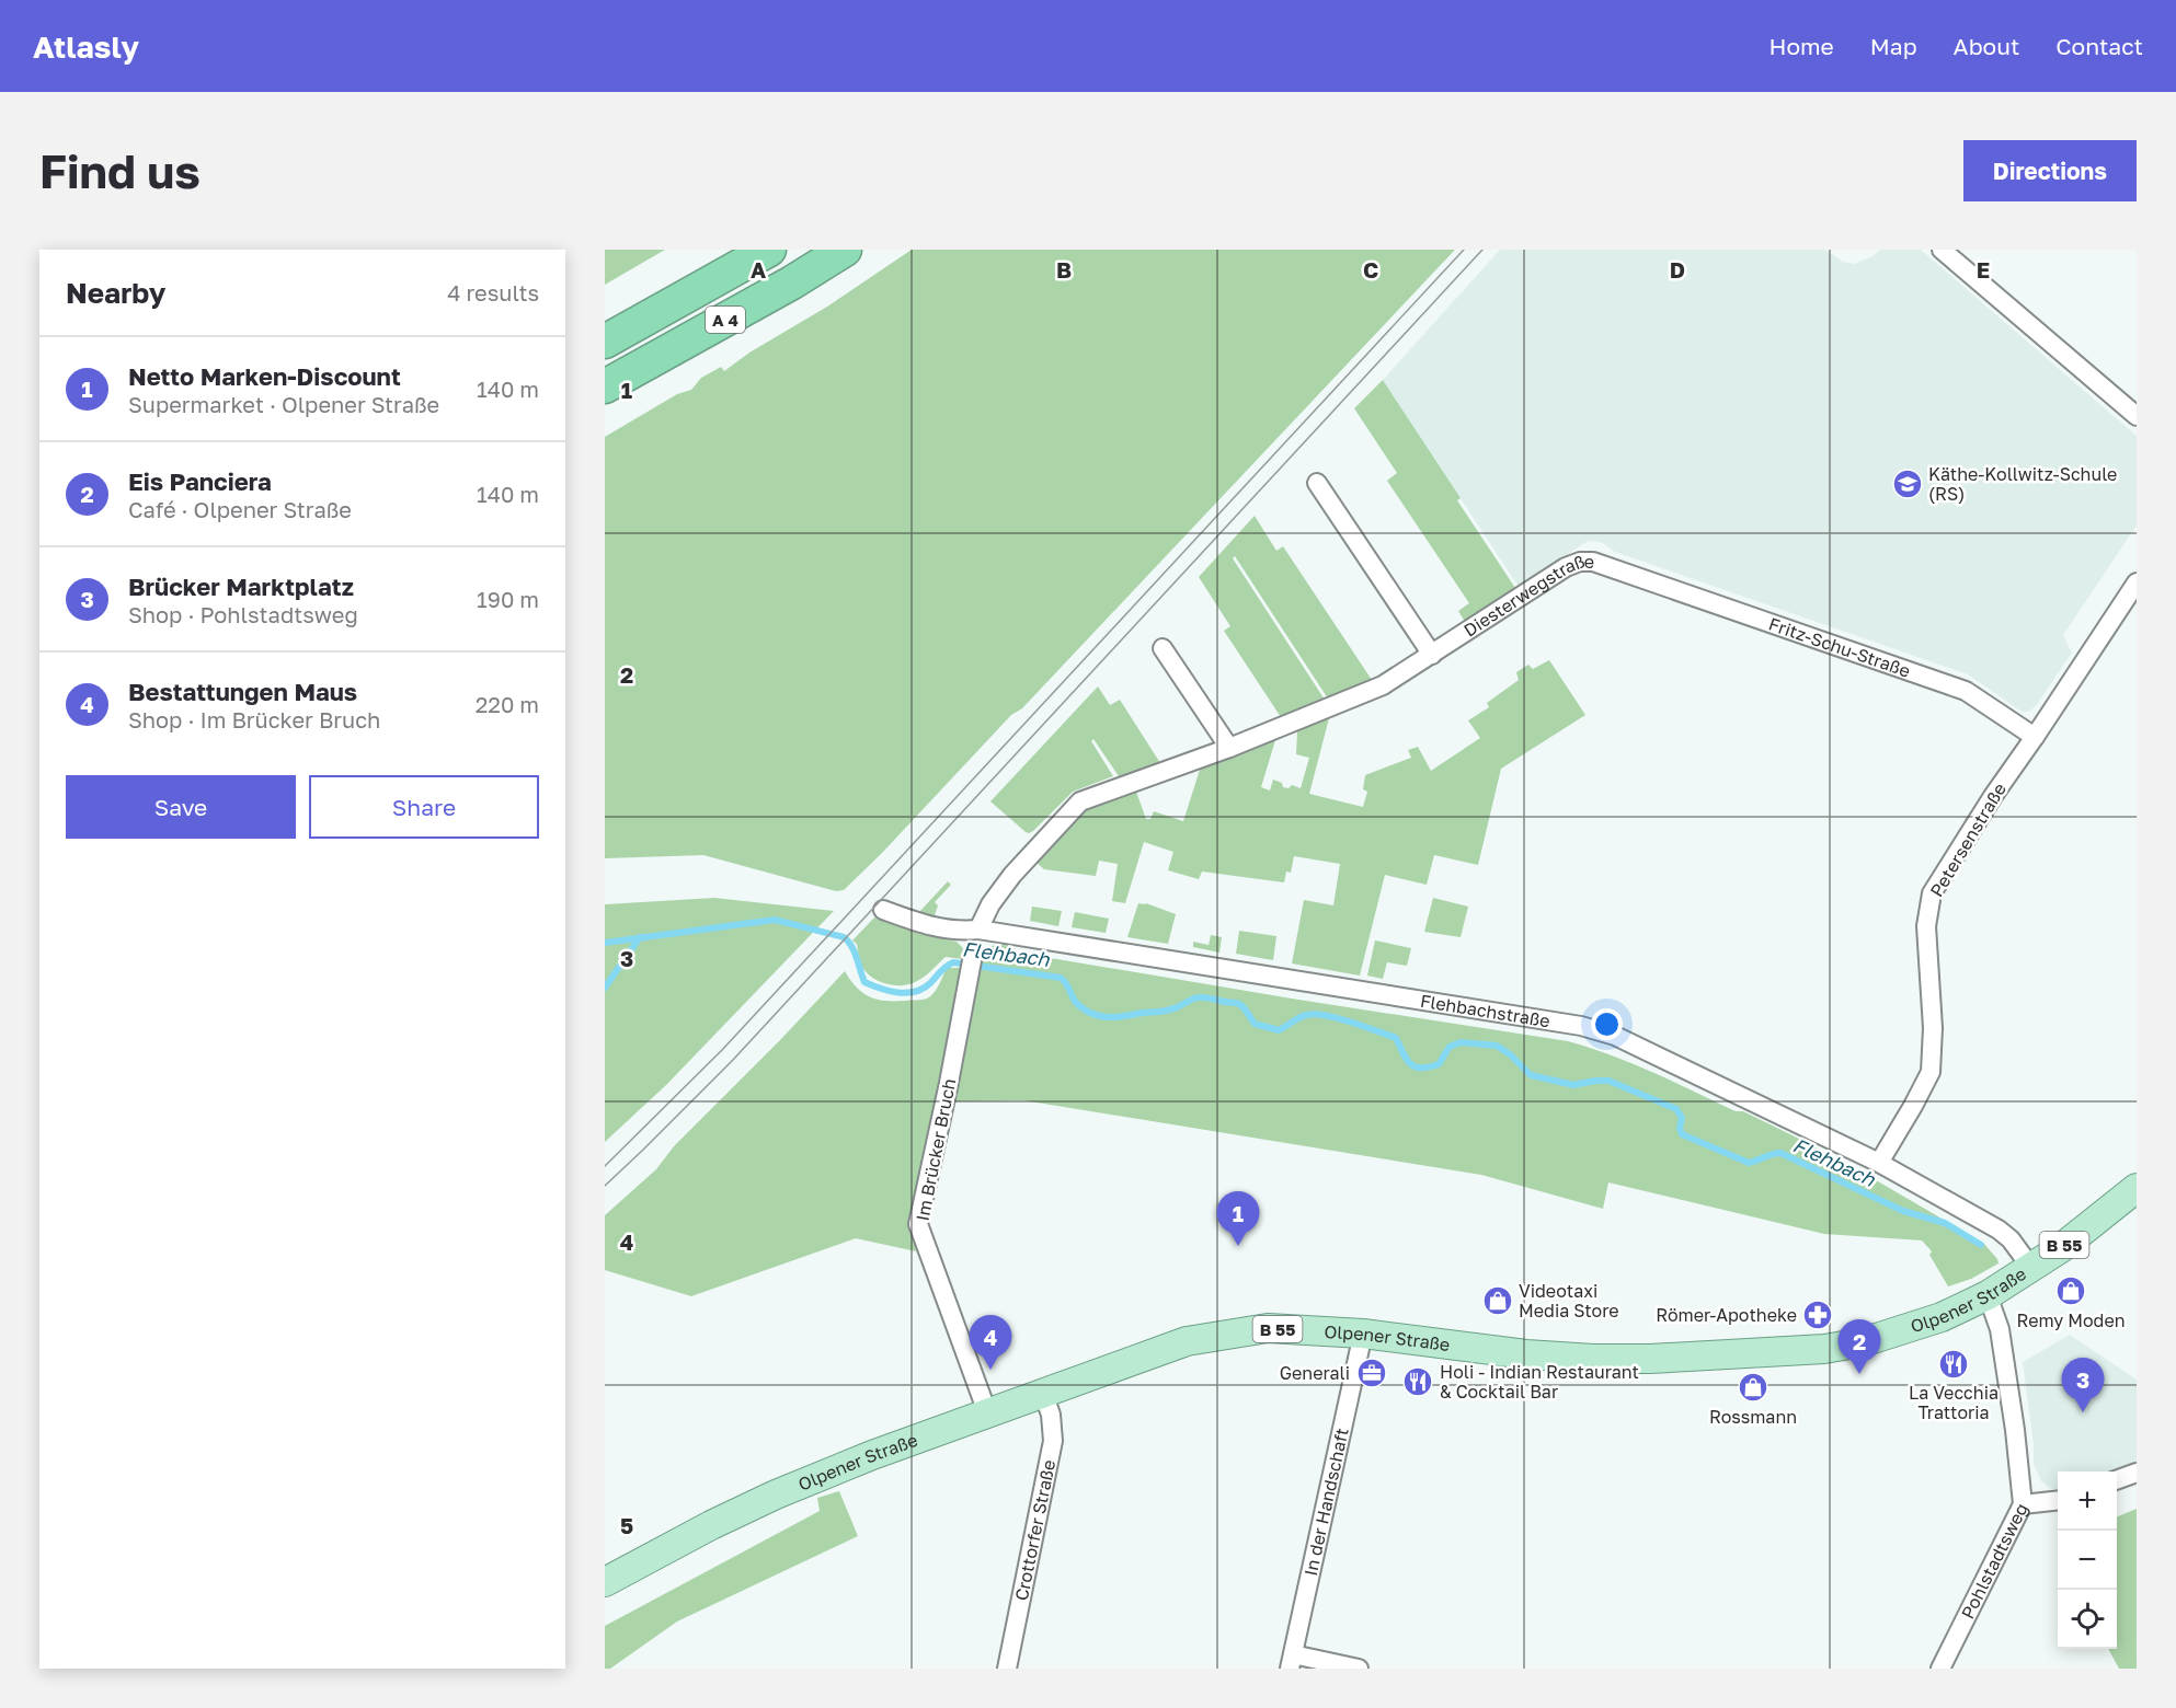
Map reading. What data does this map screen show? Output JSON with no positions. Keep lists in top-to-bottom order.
{
  "streets": {
    "highway": ["A 4"],
    "main road": ["B 55", "Olpener Straße"],
    "street": [
      "Diesterwegstraße",
      "Fritz-Schu-Straße",
      "Petersenstraße",
      "Flehbachstraße",
      "Im Brücker Bruch",
      "In der Handschaft",
      "Crottorfer Straße",
      "Pohlstadtsweg"
    ]
  },
  "crossings": [
    ["Diesterwegstraße", "Fritz-Schu-Straße"],
    ["Diesterwegstraße", "Flehbachstraße"],
    ["Fritz-Schu-Straße", "Petersenstraße"],
    ["Petersenstraße", "Flehbachstraße"],
    ["Flehbachstraße", "Olpener Straße"],
    ["Im Brücker Bruch", "Olpener Straße"],
    ["Olpener Straße", "In der Handschaft"],
    ["Olpener Straße", "Crottorfer Straße"],
    ["Olpener Straße", "Pohlstadtsweg"]
  ],
  "water": ["Flehbach"],
  "places": {
    "school or university": ["Käthe-Kollwitz-Schule (RS)"],
    "shop": ["Remy Moden", "Videotaxi Media Store", "Rossmann"],
    "pharmacy": ["Römer-Apotheke"],
    "restaurant": ["La Vecchia Trattoria", "Holi - Indian Restaurant & Cocktail Bar"],
    "office": ["Generali"]
  },
  "page": {
    "header": "Atlasly",
    "nav": [
      "Home",
      "Map",
      "About",
      "Contact"
    ],
    "buttons": [
      "Directions",
      ["Save", "Share"]
    ],
    "title": "Find us",
    "heading": ["Nearby", "4 results"],
    "list": [
      {
        "mark": "1",
        "name": "Netto Marken-Discount",
        "note": "Supermarket · Olpener Straße",
        "value": "140 m"
      },
      {
        "mark": "2",
        "name": "Eis Panciera",
        "note": "Café · Olpener Straße",
        "value": "140 m"
      },
      {
        "mark": "3",
        "name": "Brücker Marktplatz",
        "note": "Shop · Pohlstadtsweg",
        "value": "190 m"
      },
      {
        "mark": "4",
        "name": "Bestattungen Maus",
        "note": "Shop · Im Brücker Bruch",
        "value": "220 m"
      }
    ],
    "pins": [
      "1",
      "4",
      "2",
      "3"
    ],
    "map_buttons": ["+", "−"]
  },
  "grid": {
    "columns": [
      "A",
      "B",
      "C",
      "D",
      "E"
    ],
    "rows": [
      "1",
      "2",
      "3",
      "4",
      "5"
    ]
  }
}
